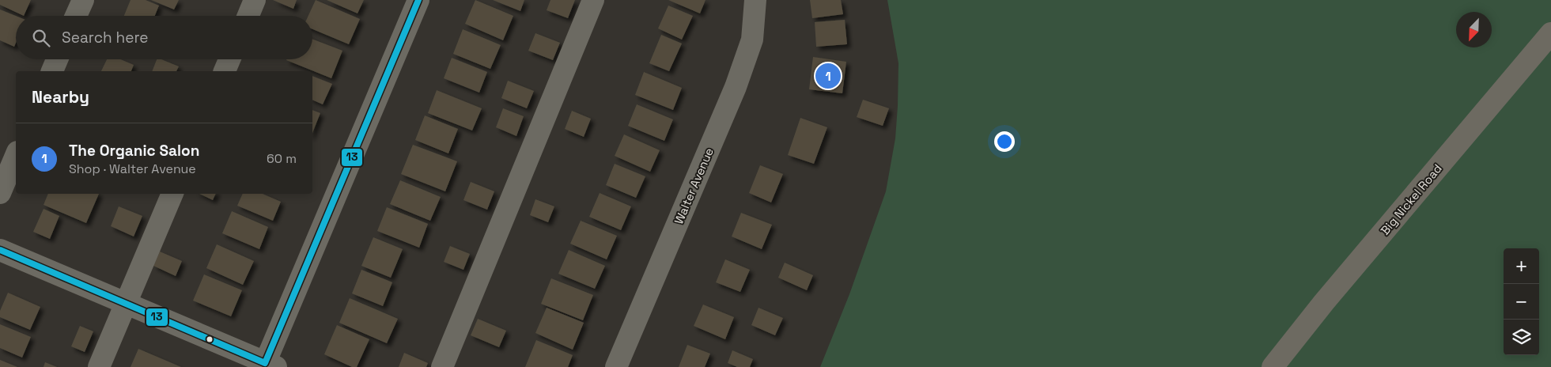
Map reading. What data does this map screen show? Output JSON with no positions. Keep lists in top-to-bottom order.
{
  "streets": {
    "main road": ["Big Nickel Road"],
    "street": ["Walter Avenue"]
  },
  "lines": ["transit line 13"],
  "north": "bottom left",
  "page": {
    "search": "Search here",
    "pins": "1",
    "heading": "Nearby",
    "list": [
      {
        "mark": "1",
        "name": "The Organic Salon",
        "note": "Shop · Walter Avenue",
        "value": "60 m"
      }
    ],
    "map_buttons": ["+", "−"]
  }
}
